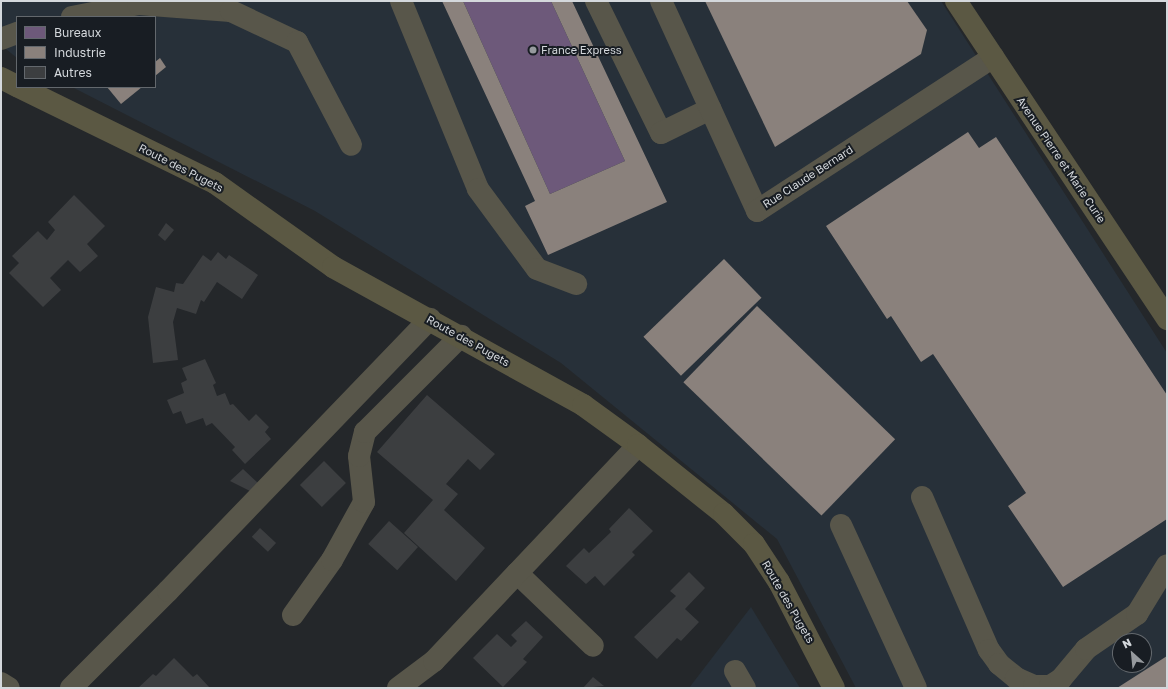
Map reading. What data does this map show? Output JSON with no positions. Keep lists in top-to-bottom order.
{
  "streets": {
    "main road": ["Avenue Pierre et Marie Curie", "Route des Pugets"],
    "street": ["Rue Claude Bernard"]
  },
  "crossings": [
    ["Avenue Pierre et Marie Curie", "Rue Claude Bernard"]
  ],
  "places": ["France Express"],
  "legend": ["Bureaux", "Industrie", "Autres"],
  "north": "top left"
}
